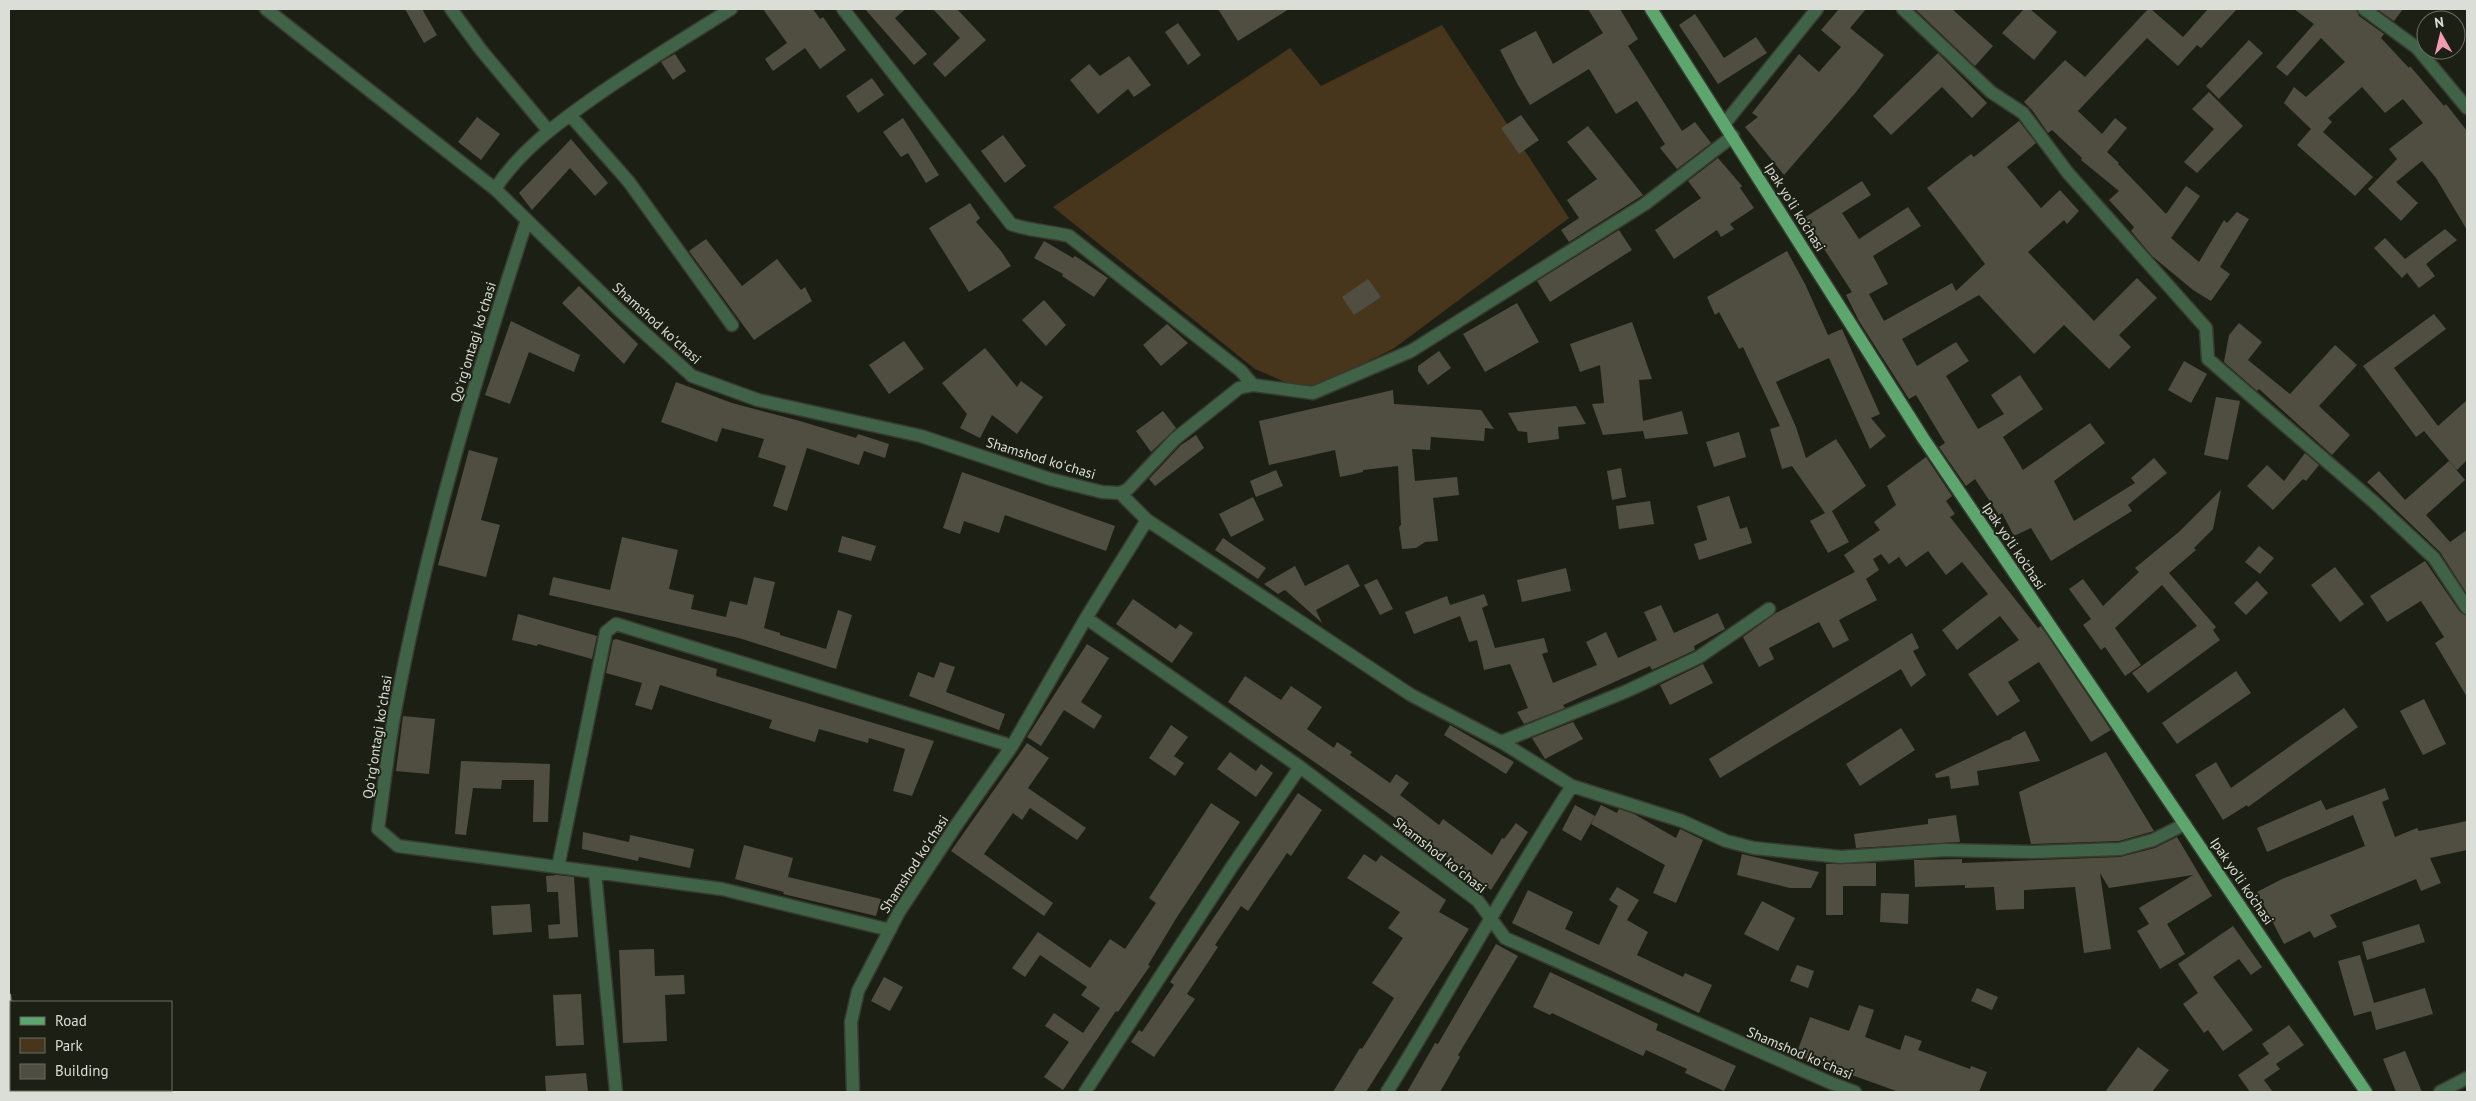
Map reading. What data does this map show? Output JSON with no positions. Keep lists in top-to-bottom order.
{
  "streets": {
    "main road": ["Ipak yo'li ko'chasi"],
    "street": ["Shamshod koʻchasi", "Qoʻrgʻontagi koʻchasi"]
  },
  "crossings": [
    ["Shamshod koʻchasi", "Qoʻrgʻontagi koʻchasi"]
  ],
  "legend": ["Road", "Park", "Building"],
  "north": "top"
}
